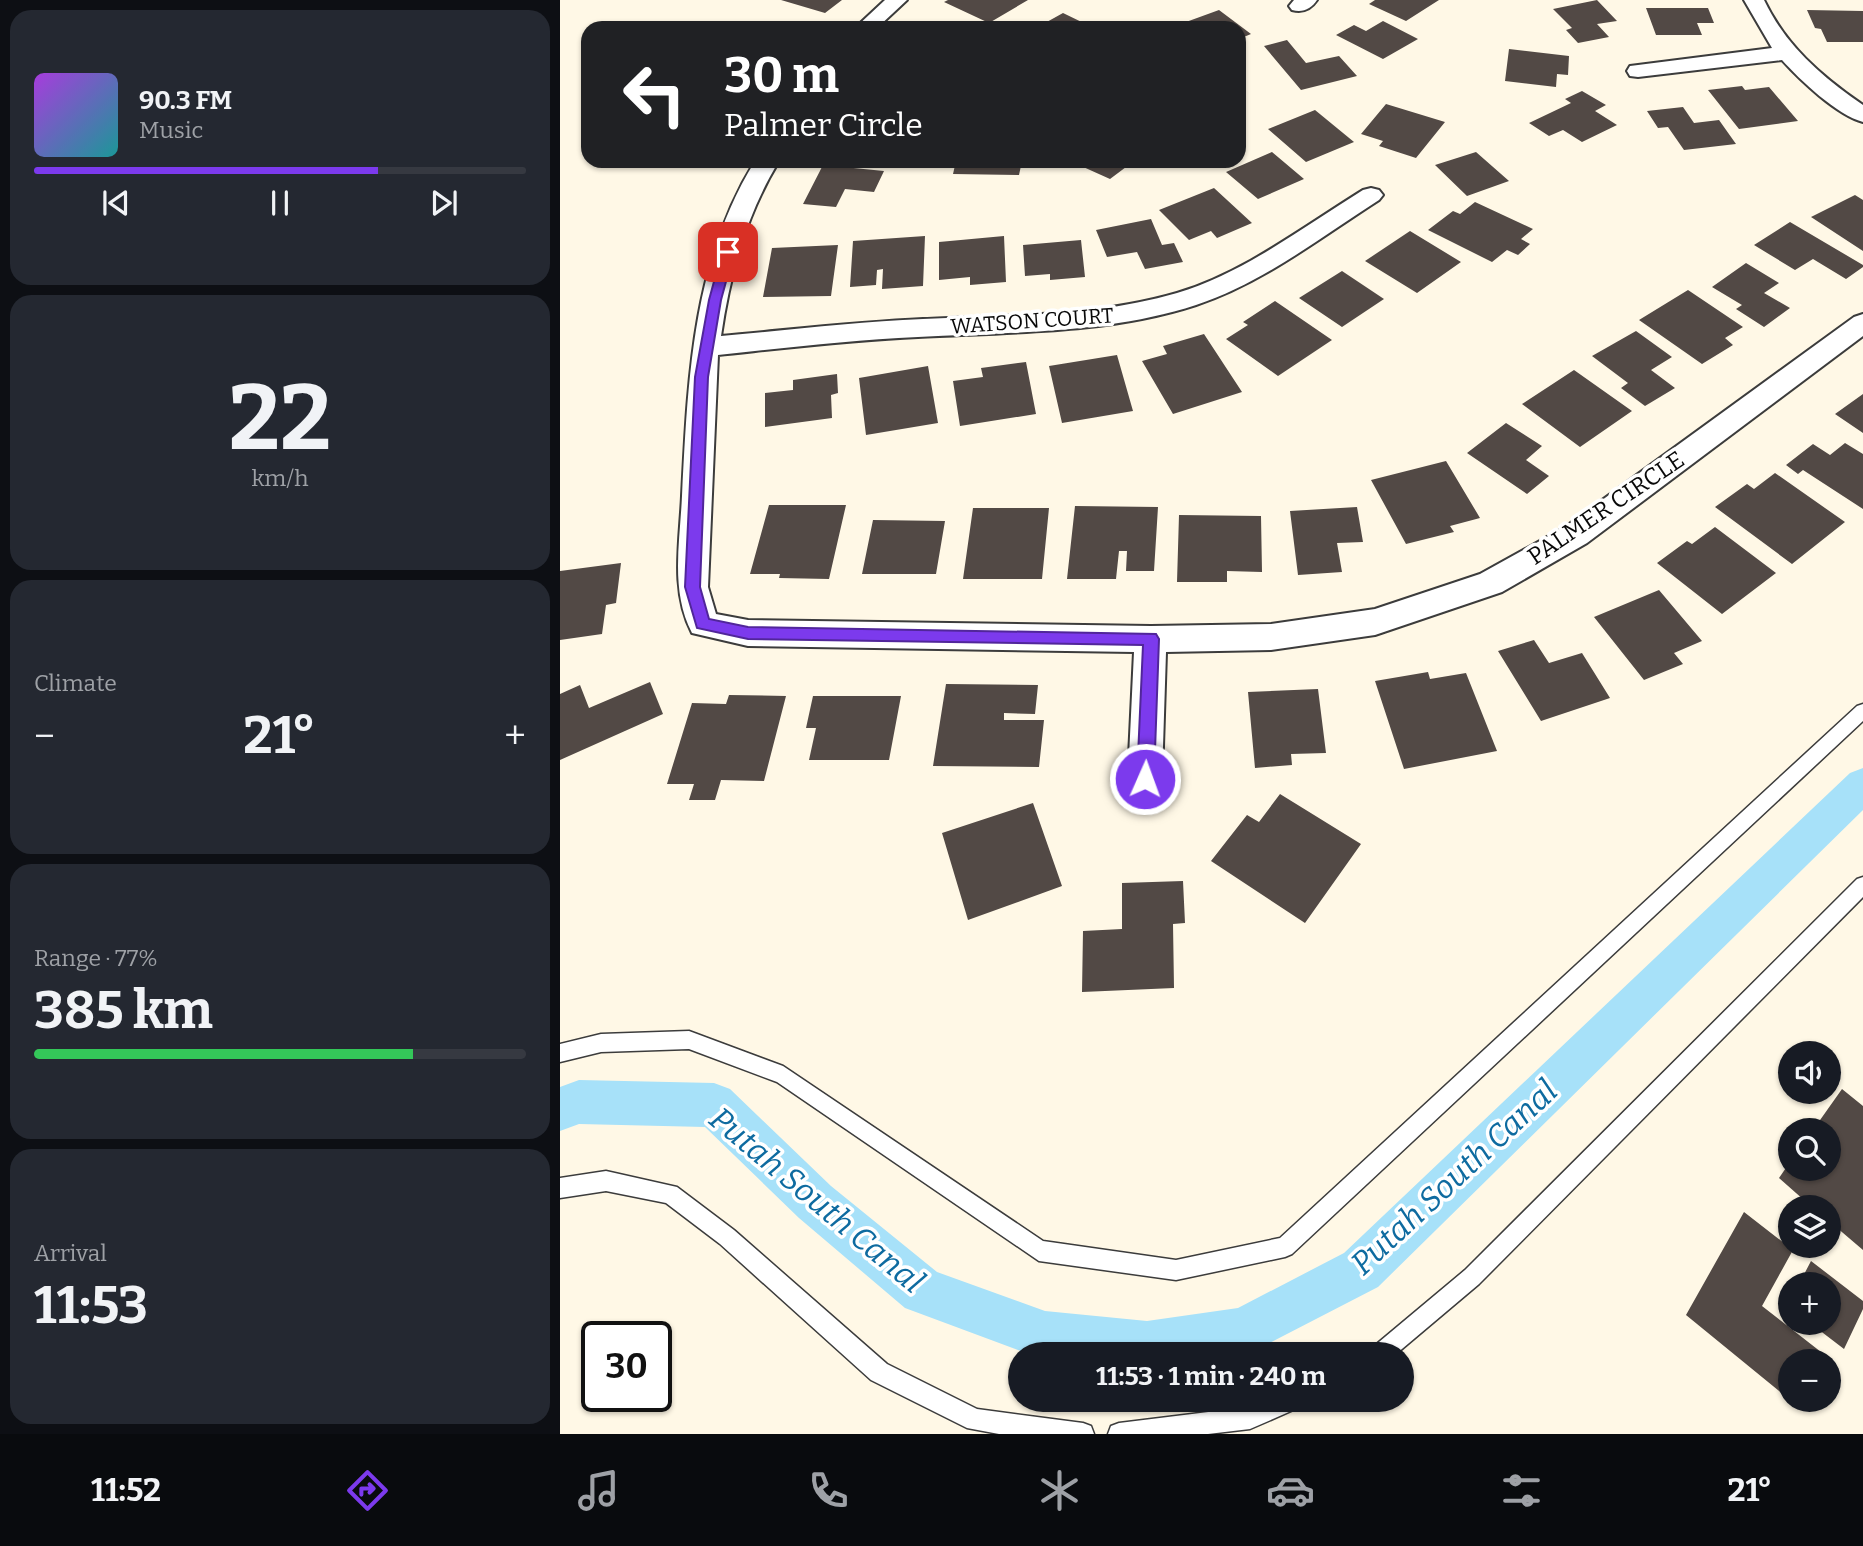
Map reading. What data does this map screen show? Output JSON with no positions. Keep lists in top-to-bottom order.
{
  "streets": {
    "street": ["WATSON COURT", "PALMER CIRCLE"]
  },
  "crossings": [
    ["WATSON COURT", "PALMER CIRCLE"]
  ],
  "water": ["Putah South Canal"],
  "page": {
    "turn": ["30 m", "Palmer Circle"],
    "song": ["90.3 FM", "Music"],
    "tile": [
      ["22", "km/h"],
      "Climate",
      ["Range · 77%", "385 km"],
      ["Arrival", "11:53"]
    ],
    "heat": ["−", "21°", "+"],
    "map_buttons": ["+", "−"],
    "limit": "30",
    "trip": "11:53 · 1 min · 240 m",
    "tabs": ["11:52", "21°"]
  }
}
